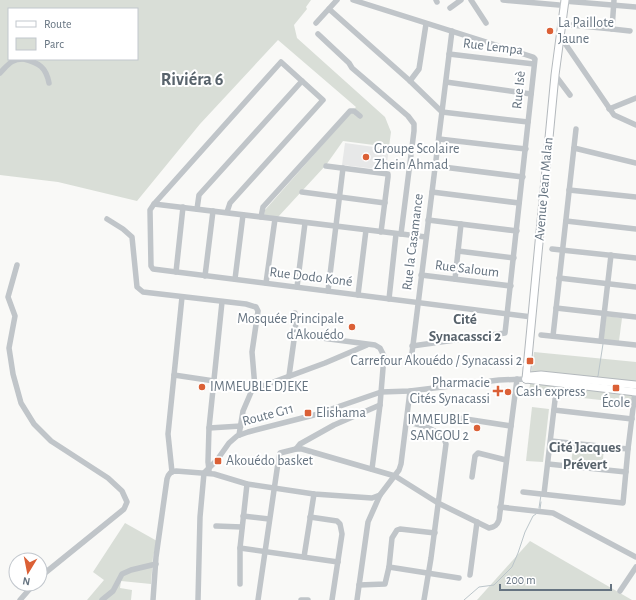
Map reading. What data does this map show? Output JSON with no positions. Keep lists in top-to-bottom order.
{
  "streets": {
    "main road": ["Avenue Jean Malan"],
    "street": [
      "Rue Lempa",
      "Rue Isè",
      "Rue la Casamance",
      "Rue Saloum",
      "Rue Dodo Koné",
      "Route G11"
    ]
  },
  "crossings": [
    ["Rue Lempa", "Rue Isè"],
    ["Rue Lempa", "Rue la Casamance"],
    ["Rue Isè", "Rue la Casamance"],
    ["Rue Isè", "Rue Saloum"],
    ["Rue Isè", "Rue Dodo Koné"],
    ["Avenue Jean Malan", "Rue Dodo Koné"],
    ["Avenue Jean Malan", "Route G11"],
    ["Rue la Casamance", "Rue Saloum"],
    ["Rue la Casamance", "Rue Dodo Koné"]
  ],
  "districts": ["Riviéra 6", "Cité Synacassci 2", "Cité Jacques Prévert"],
  "places": {
    "other": [
      "La Paillote Jaune",
      "Groupe Scolaire Zhein Ahmad",
      "Mosquée Principale d'Akouédo",
      "IMMEUBLE DJEKE",
      "Cash express",
      "IMMEUBLE SANGOU 2"
    ],
    "transit": [
      "Carrefour Akouédo / Synacassi 2",
      "École",
      "Elishama",
      "Akouédo basket"
    ],
    "health": ["Pharmacie Cités Synacassi"]
  },
  "legend": ["Route", "Parc"],
  "scale_bar": "200 m",
  "north": "bottom"
}
